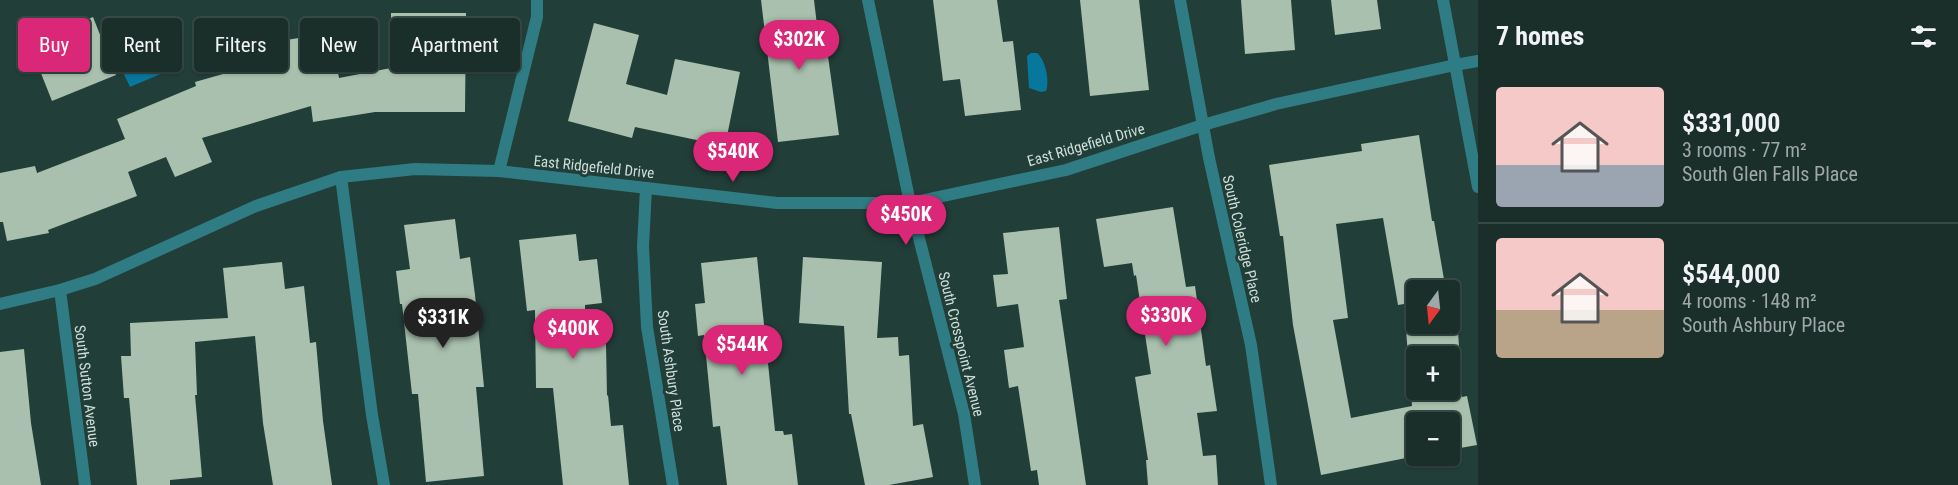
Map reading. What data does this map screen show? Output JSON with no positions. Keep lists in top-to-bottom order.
{
  "streets": {
    "street": [
      "East Ridgefield Drive",
      "South Coleridge Place",
      "South Crosspoint Avenue",
      "South Ashbury Place",
      "South Sutton Avenue"
    ]
  },
  "crossings": [
    ["East Ridgefield Drive", "South Coleridge Place"],
    ["East Ridgefield Drive", "South Crosspoint Avenue"],
    ["East Ridgefield Drive", "South Ashbury Place"],
    ["East Ridgefield Drive", "South Sutton Avenue"]
  ],
  "north": "bottom",
  "page": {
    "heading": "7 homes",
    "chip": [
      "Buy",
      "Rent",
      "Filters",
      "New",
      "Apartment"
    ],
    "price": [
      "$302K",
      "$540K",
      "$450K",
      "$330K",
      "$331K",
      "$400K",
      "$544K"
    ],
    "list": [
      {
        "name": "$331,000",
        "note": "3 rooms · 77 m² · South Glen Falls Place"
      },
      {
        "name": "$544,000",
        "note": "4 rooms · 148 m² · South Ashbury Place"
      }
    ],
    "map_buttons": ["+", "−"]
  }
}
